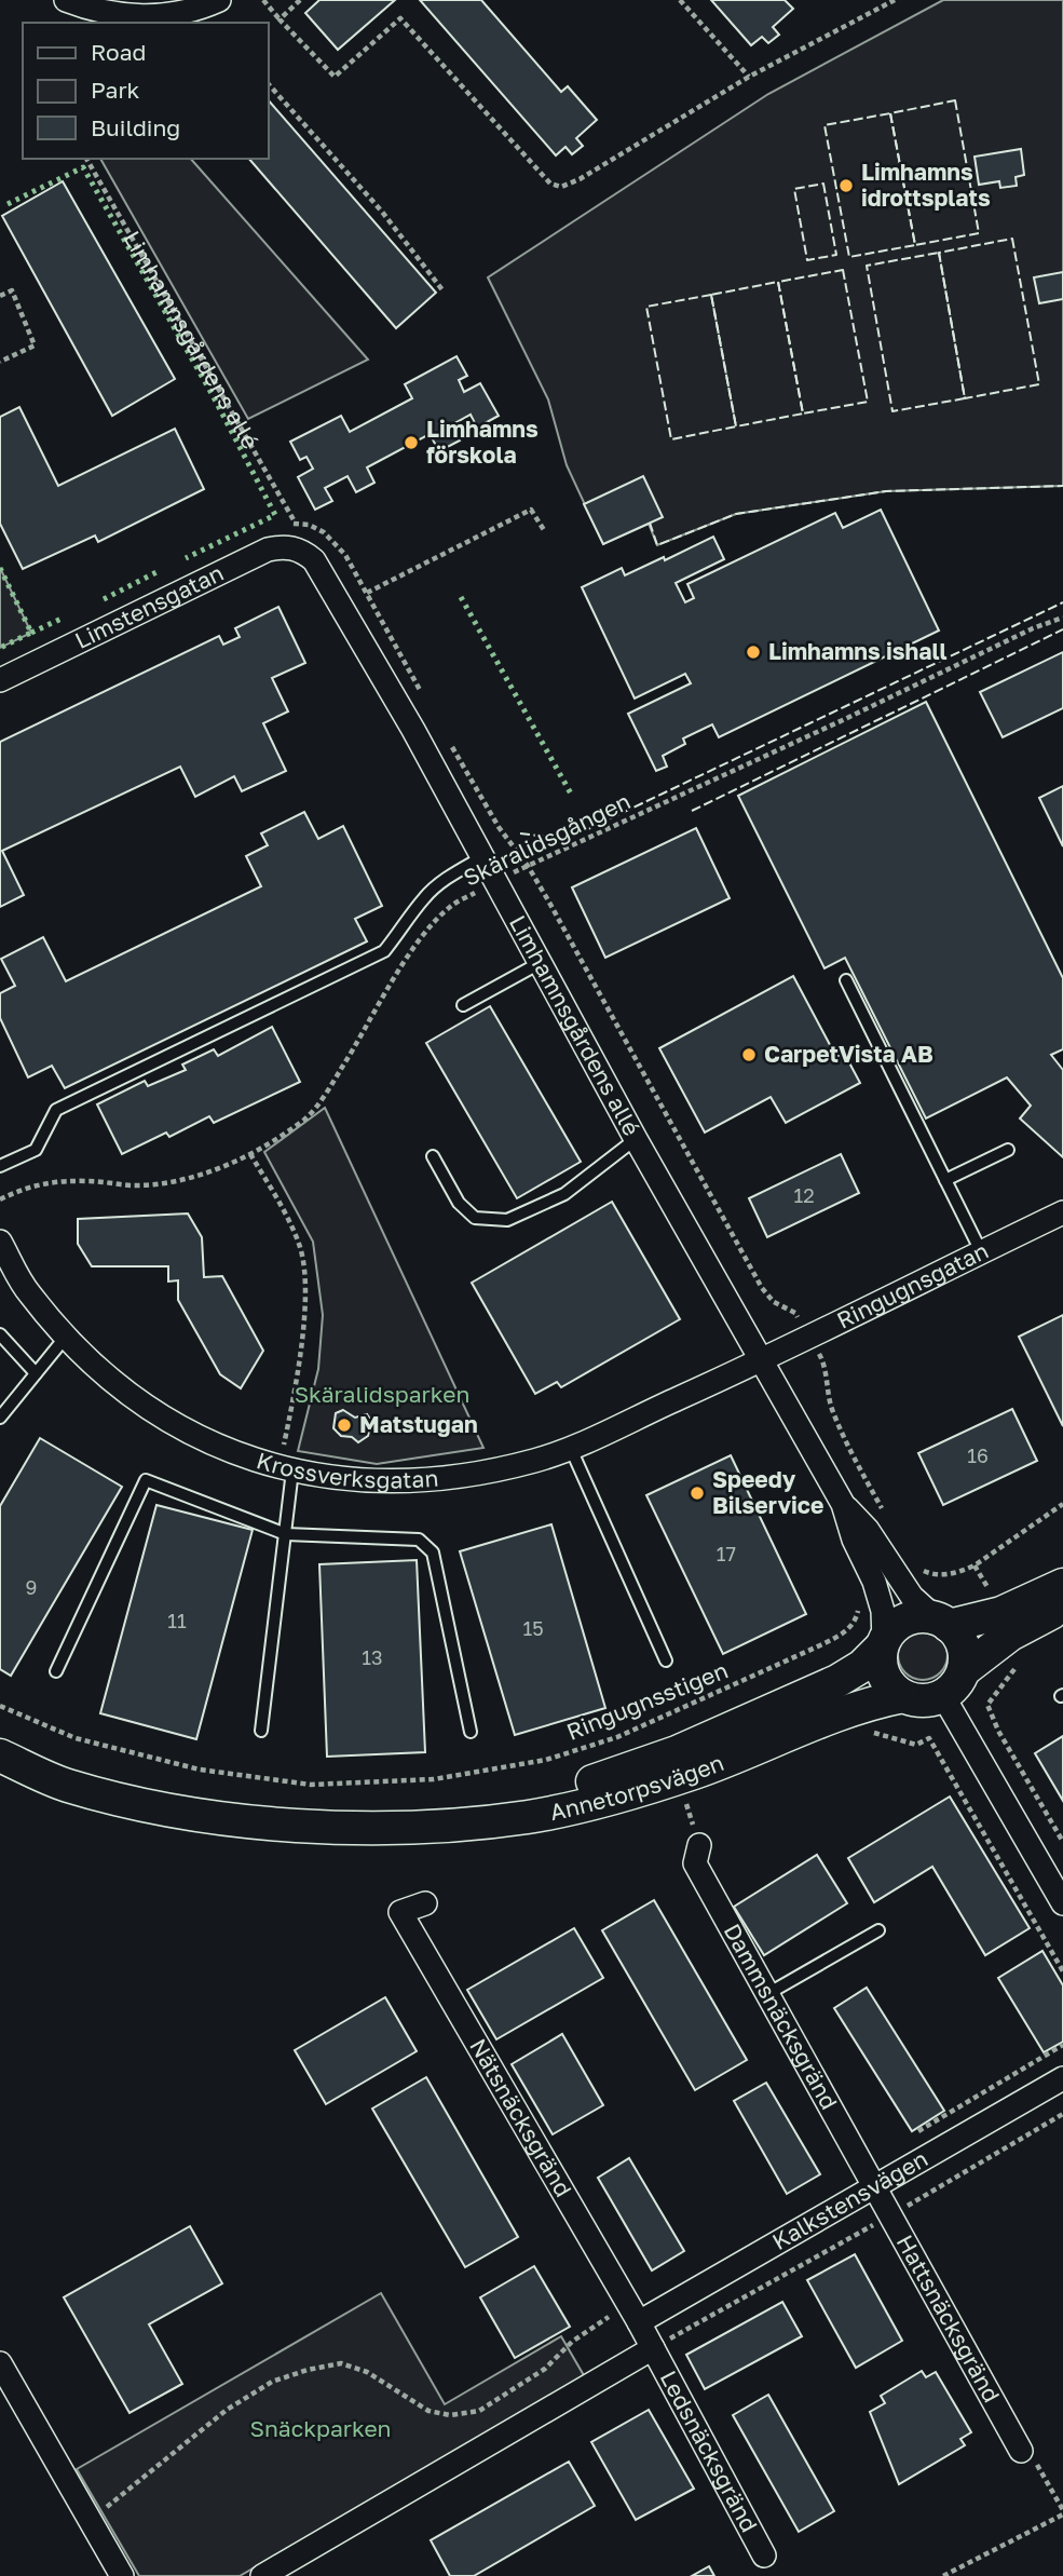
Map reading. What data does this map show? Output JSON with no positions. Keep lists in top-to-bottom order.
{
  "streets": {
    "main road": ["Annetorpsvägen"],
    "street": [
      "Limhamnsgårdens allé",
      "Limstensgatan",
      "Ringugnsgatan",
      "Krossverksgatan",
      "Dammsnäcksgränd",
      "Nätsnäcksgränd",
      "Kalkstensvägen",
      "Hattsnäcksgränd",
      "Ledsnäcksgränd"
    ],
    "path": ["Skäralidsgången", "Ringugnsstigen"]
  },
  "crossings": [
    ["Limhamnsgårdens allé", "Limstensgatan"],
    ["Limhamnsgårdens allé", "Skäralidsgången"],
    ["Limhamnsgårdens allé", "Ringugnsgatan"],
    ["Limhamnsgårdens allé", "Krossverksgatan"],
    ["Limhamnsgårdens allé", "Ringugnsstigen"],
    ["Limhamnsgårdens allé", "Annetorpsvägen"],
    ["Ringugnsgatan", "Krossverksgatan"],
    ["Dammsnäcksgränd", "Kalkstensvägen"],
    ["Dammsnäcksgränd", "Hattsnäcksgränd"],
    ["Nätsnäcksgränd", "Kalkstensvägen"],
    ["Nätsnäcksgränd", "Ledsnäcksgränd"],
    ["Kalkstensvägen", "Hattsnäcksgränd"]
  ],
  "parks": ["Skäralidsparken", "Snäckparken"],
  "places": [
    "Limhamns idrottsplats",
    "Limhamns förskola",
    "Limhamns ishall",
    "CarpetVista AB",
    "Matstugan",
    "Speedy Bilservice"
  ],
  "house_numbers": [
    "12",
    "16",
    "17",
    "9",
    "11",
    "15",
    "13"
  ],
  "legend": ["Road", "Park", "Building"]
}
